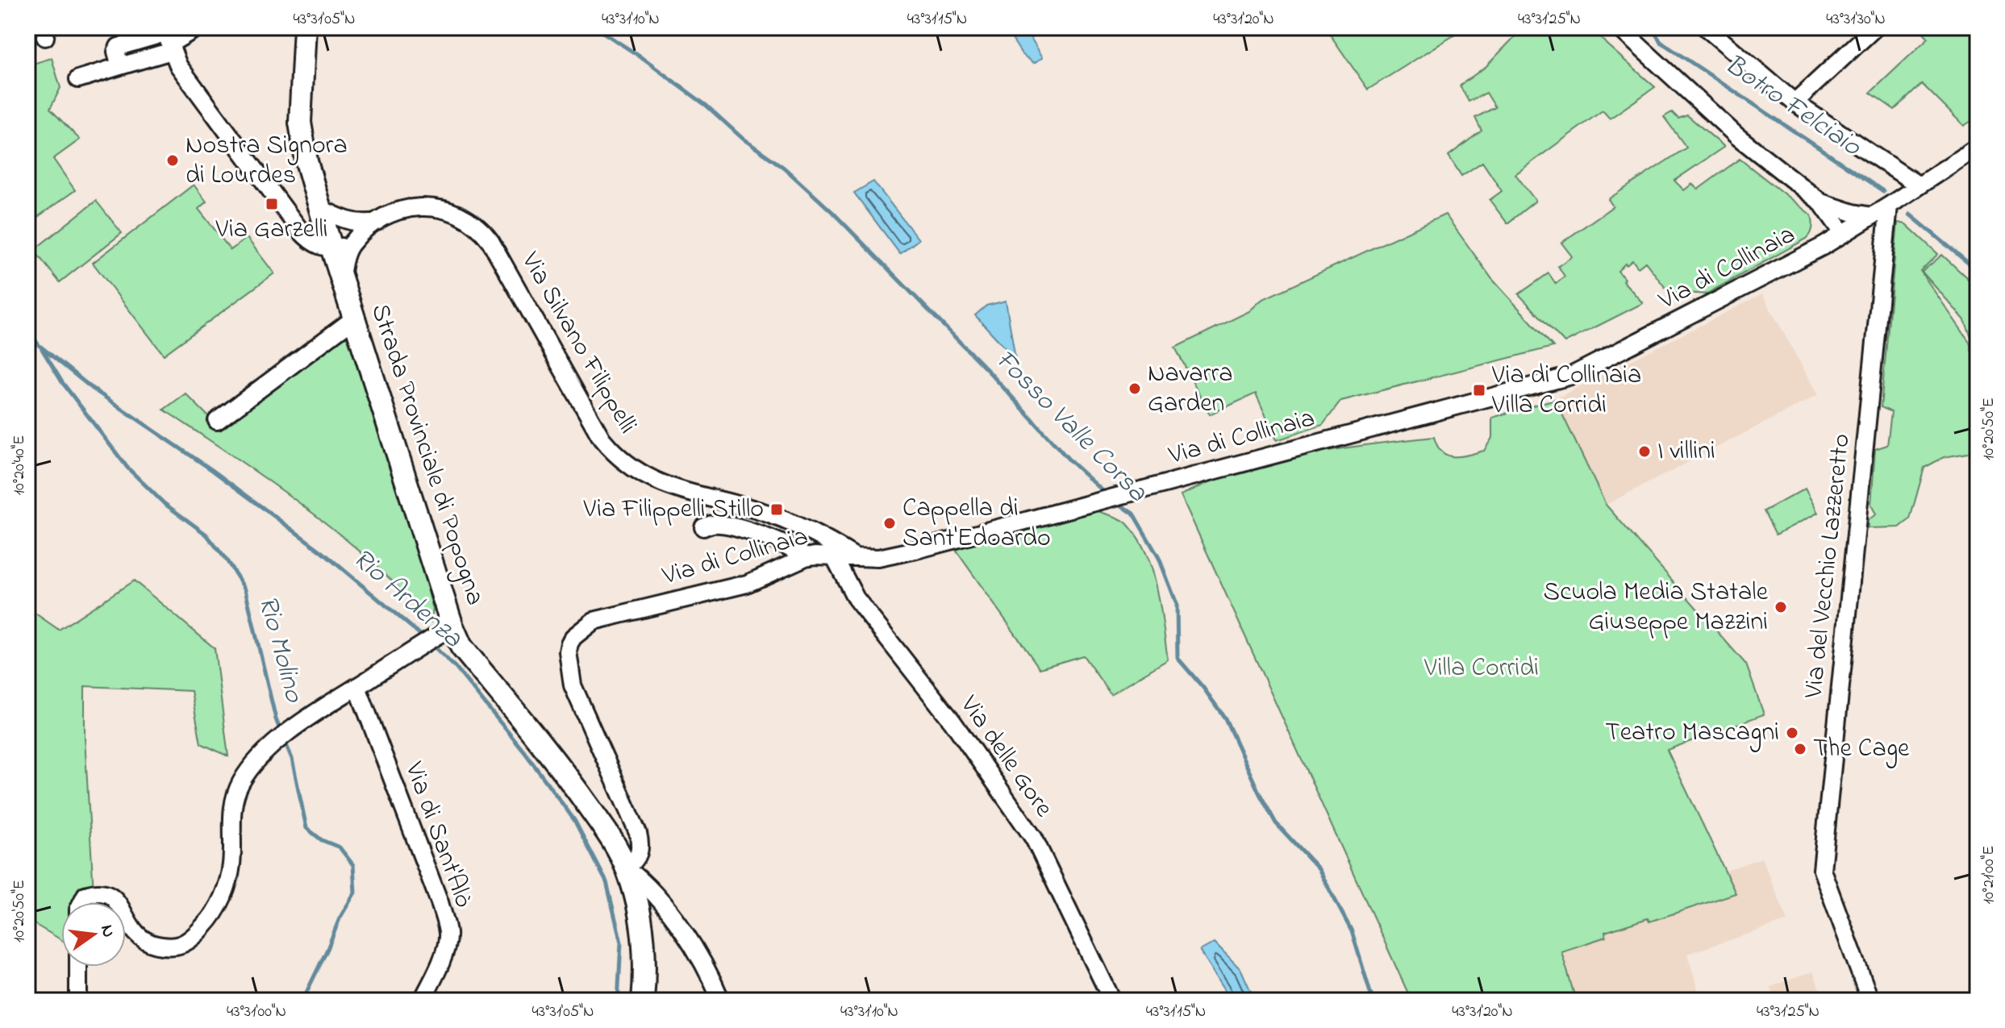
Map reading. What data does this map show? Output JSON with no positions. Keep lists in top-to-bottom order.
{
  "streets": {
    "main road": ["Strada Provinciale di Popogna"],
    "street": [
      "Via di Collinaia",
      "Via Silvano Filippelli",
      "Via del Vecchio Lazzeretto",
      "Via delle Gore",
      "Via di Sant'Alò"
    ]
  },
  "crossings": [
    ["Via di Collinaia", "Via Silvano Filippelli"],
    ["Via di Collinaia", "Strada Provinciale di Popogna"],
    ["Via di Collinaia", "Via del Vecchio Lazzeretto"],
    ["Via di Collinaia", "Via delle Gore"],
    ["Via Silvano Filippelli", "Strada Provinciale di Popogna"]
  ],
  "water": [
    "Botro Felciaio",
    "Fosso Valle Corsa",
    "Rio Ardenza",
    "Rio Molino"
  ],
  "parks": ["Villa Corridi"],
  "places": {
    "other": [
      "Nostra Signora di Lourdes",
      "Navarra Garden",
      "I villini",
      "Cappella di Sant'Edoardo",
      "Scuola Media Statale Giuseppe Mazzini",
      "Teatro Mascagni",
      "The Cage"
    ],
    "transit": ["Via Garzelli", "Via di Collinaia Villa Corridi", "Via Filippelli Stillo"]
  },
  "north": "right",
  "coordinates": [
    "43°31'05\"N",
    "43°31'10\"N",
    "43°31'15\"N",
    "43°31'20\"N",
    "43°31'25\"N",
    "43°31'30\"N",
    "10°20'50\"E",
    "10°20'40\"E",
    "10°21'00\"E",
    "43°31'00\"N"
  ]
}
